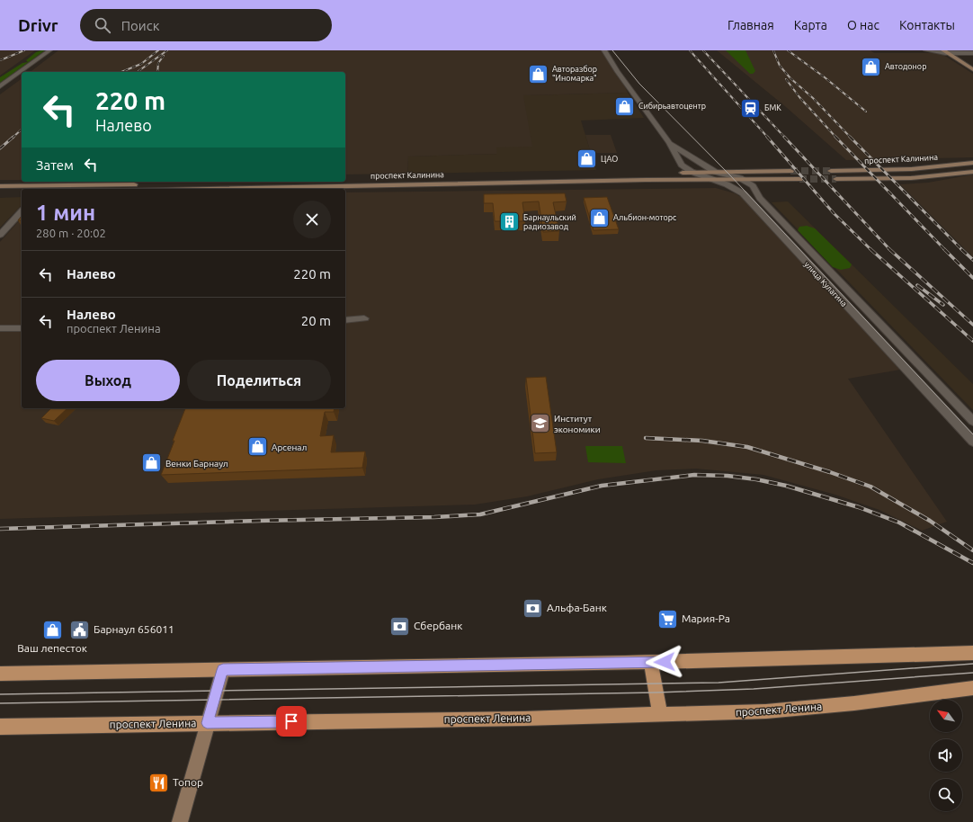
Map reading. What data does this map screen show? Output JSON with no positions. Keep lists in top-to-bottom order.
{
  "streets": {
    "main road": ["проспект Калинина", "проспект Ленина"],
    "street": ["улица Кулагина"]
  },
  "crossings": [
    ["проспект Калинина", "улица Кулагина"]
  ],
  "places": {
    "shop": [
      "Автодонор",
      "Авторазбор \"Иномарка\"",
      "Сибирьавтоцентр",
      "ЦАО",
      "Альбион-моторс",
      "Арсенал",
      "Венки Барнаул",
      "Ваш лепесток"
    ],
    "station": ["БМК"],
    "building": ["Барнаульский радиозавод"],
    "school or university": ["Институт экономики"],
    "bank": ["Альфа-Банк", "Сбербанк"],
    "supermarket": ["Мария-Ра"],
    "public building": ["Барнаул 656011"],
    "restaurant": ["Топор"]
  },
  "north": "top left",
  "page": {
    "header": "Drivr",
    "search": "Поиск",
    "nav": [
      "Главная",
      "Карта",
      "О нас",
      "Контакты"
    ],
    "turn": ["220 m", "Налево"],
    "then": "Затем",
    "heading": ["1 мин", "280 m · 20:02"],
    "list": [
      {
        "name": "Налево",
        "value": "220 m"
      },
      {
        "name": "Налево",
        "note": "проспект Ленина",
        "value": "20 m"
      }
    ],
    "buttons": ["Выход", "Поделиться"]
  }
}
